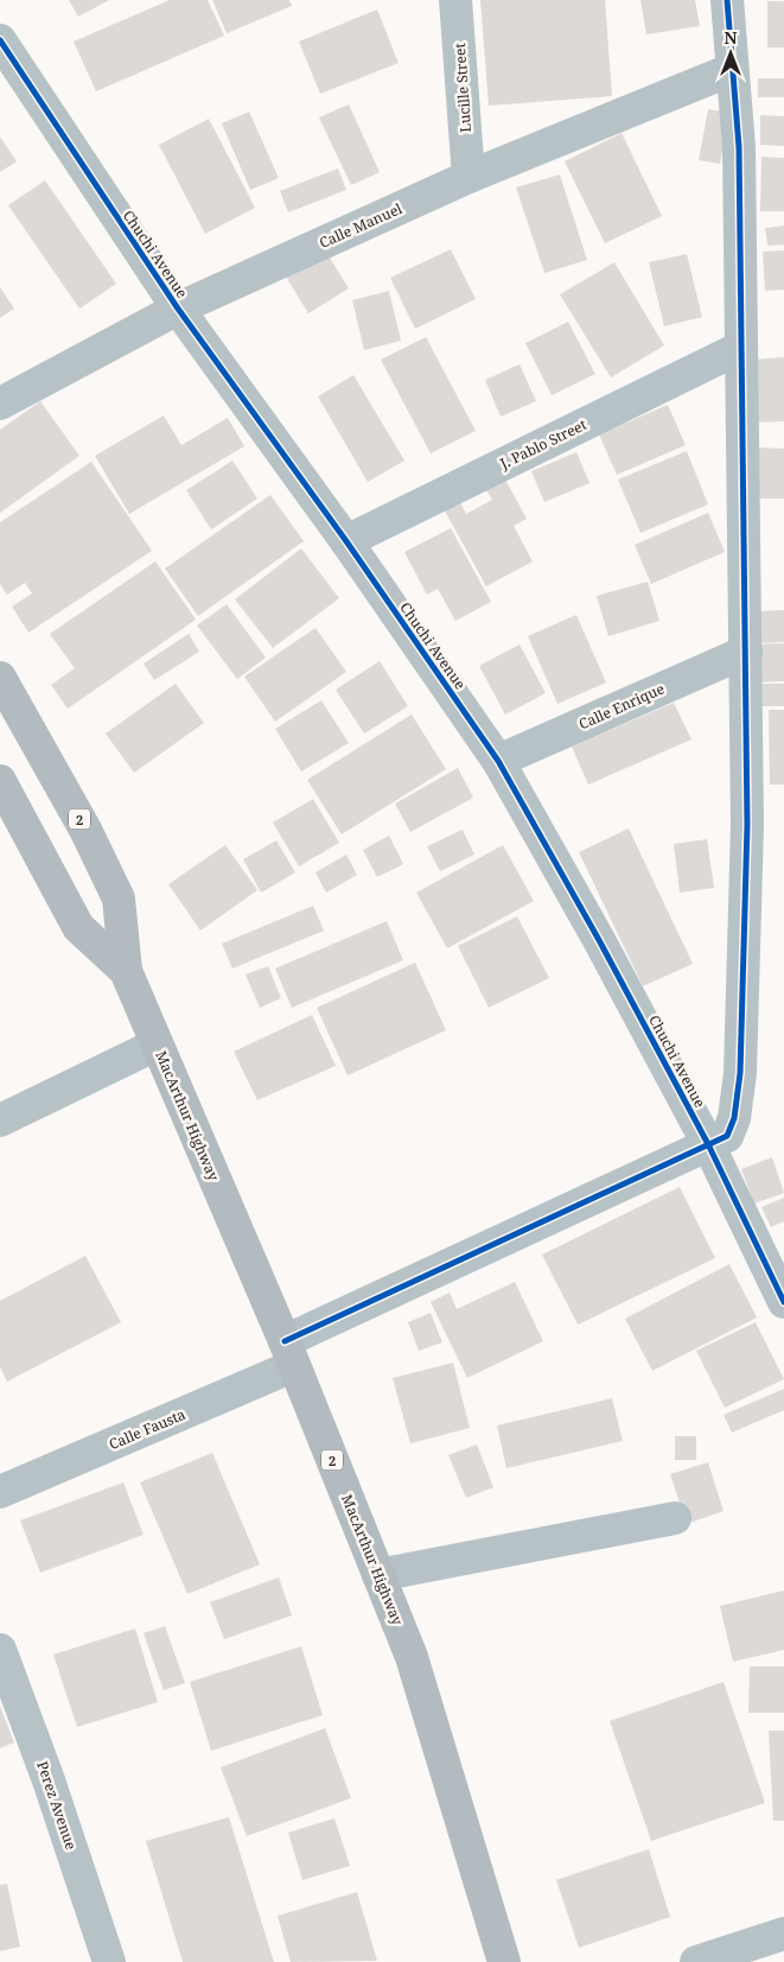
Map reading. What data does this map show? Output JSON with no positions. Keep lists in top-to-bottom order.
{
  "streets": {
    "highway": ["2", "MacArthur Highway"],
    "street": [
      "Lucille Street",
      "Calle Manuel",
      "Chuchi Avenue",
      "J. Pablo Street",
      "Calle Enrique",
      "Calle Fausta",
      "Perez Avenue"
    ]
  },
  "crossings": [
    ["Lucille Street", "Calle Manuel"],
    ["Calle Manuel", "Chuchi Avenue"],
    ["Chuchi Avenue", "J. Pablo Street"],
    ["Chuchi Avenue", "Calle Enrique"],
    ["Chuchi Avenue", "Calle Fausta"],
    ["Calle Enrique", "Calle Fausta"],
    ["MacArthur Highway", "Calle Fausta"]
  ],
  "north": "top"
}
